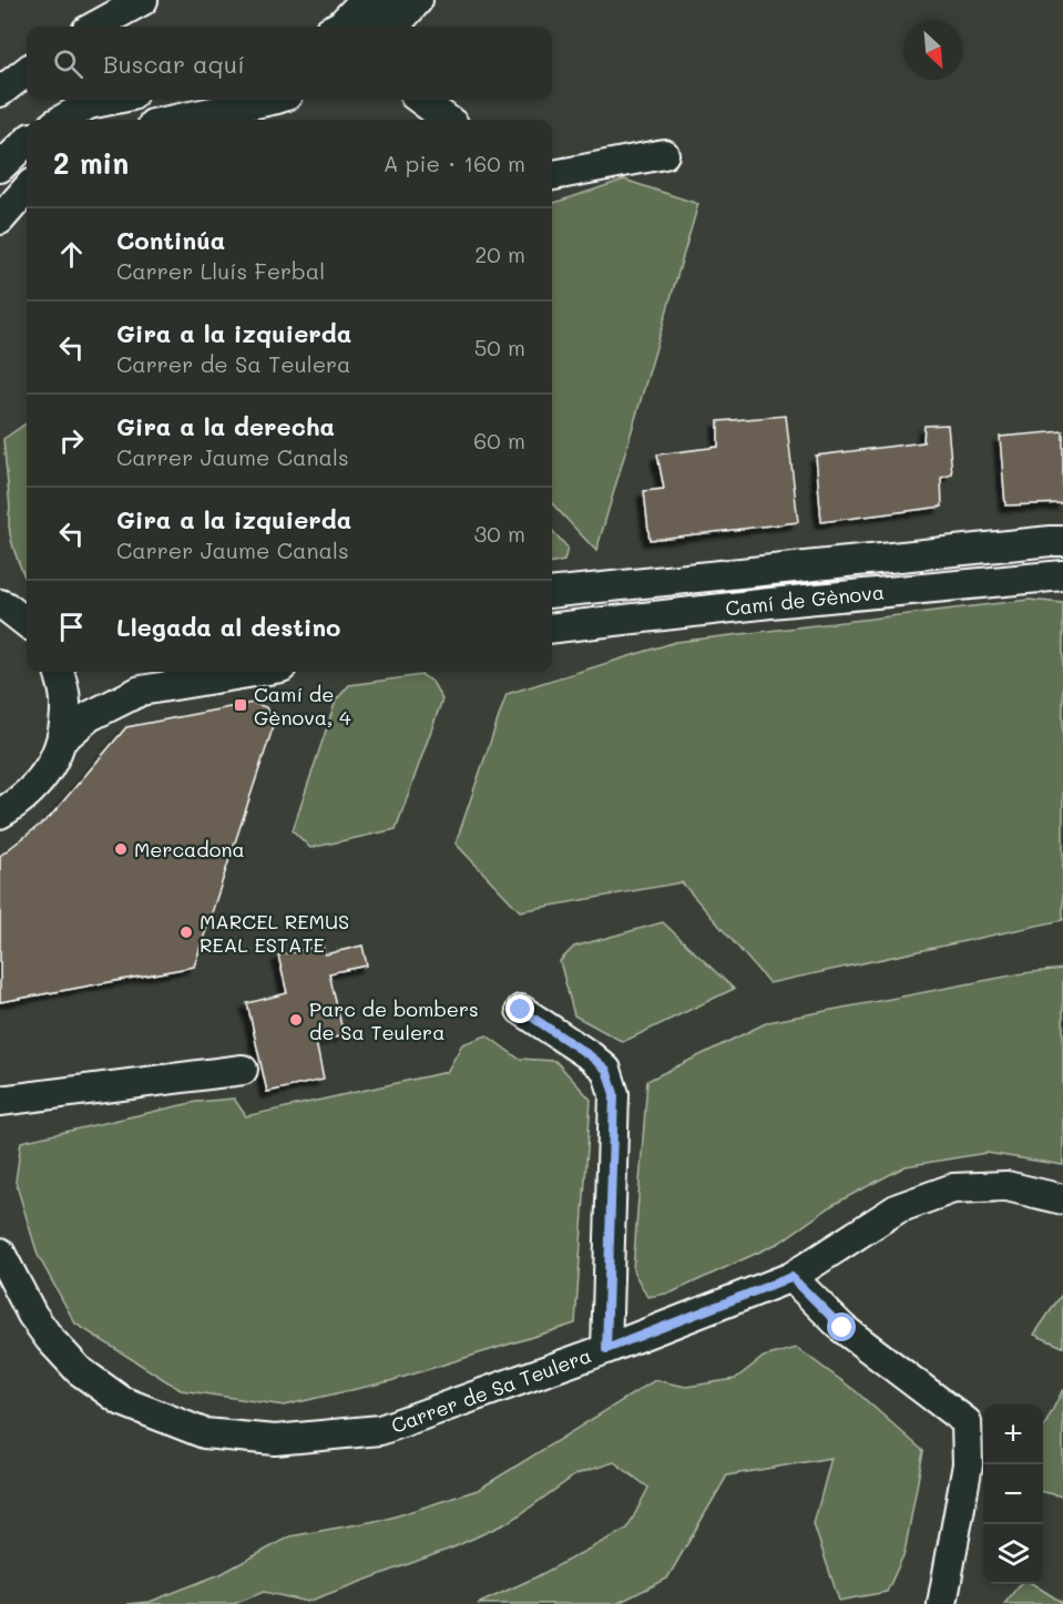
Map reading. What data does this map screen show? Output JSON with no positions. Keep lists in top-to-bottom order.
{
  "streets": {
    "street": ["Camí de Gènova", "Carrer de Sa Teulera"]
  },
  "places": {
    "transit": ["Camí de Gènova, 4"],
    "other": ["Mercadona", "MARCEL REMUS REAL ESTATE", "Parc de bombers de Sa Teulera"]
  },
  "north": "bottom right",
  "page": {
    "search": "Buscar aquí",
    "heading": ["2 min", "A pie · 160 m"],
    "list": [
      ["Continúa", "Carrer Lluís Ferbal", "20 m"],
      ["Gira a la izquierda", "Carrer de Sa Teulera", "50 m"],
      ["Gira a la derecha", "Carrer Jaume Canals", "60 m"],
      ["Gira a la izquierda", "Carrer Jaume Canals", "30 m"],
      "Llegada al destino"
    ],
    "map_buttons": ["+", "−"]
  }
}
